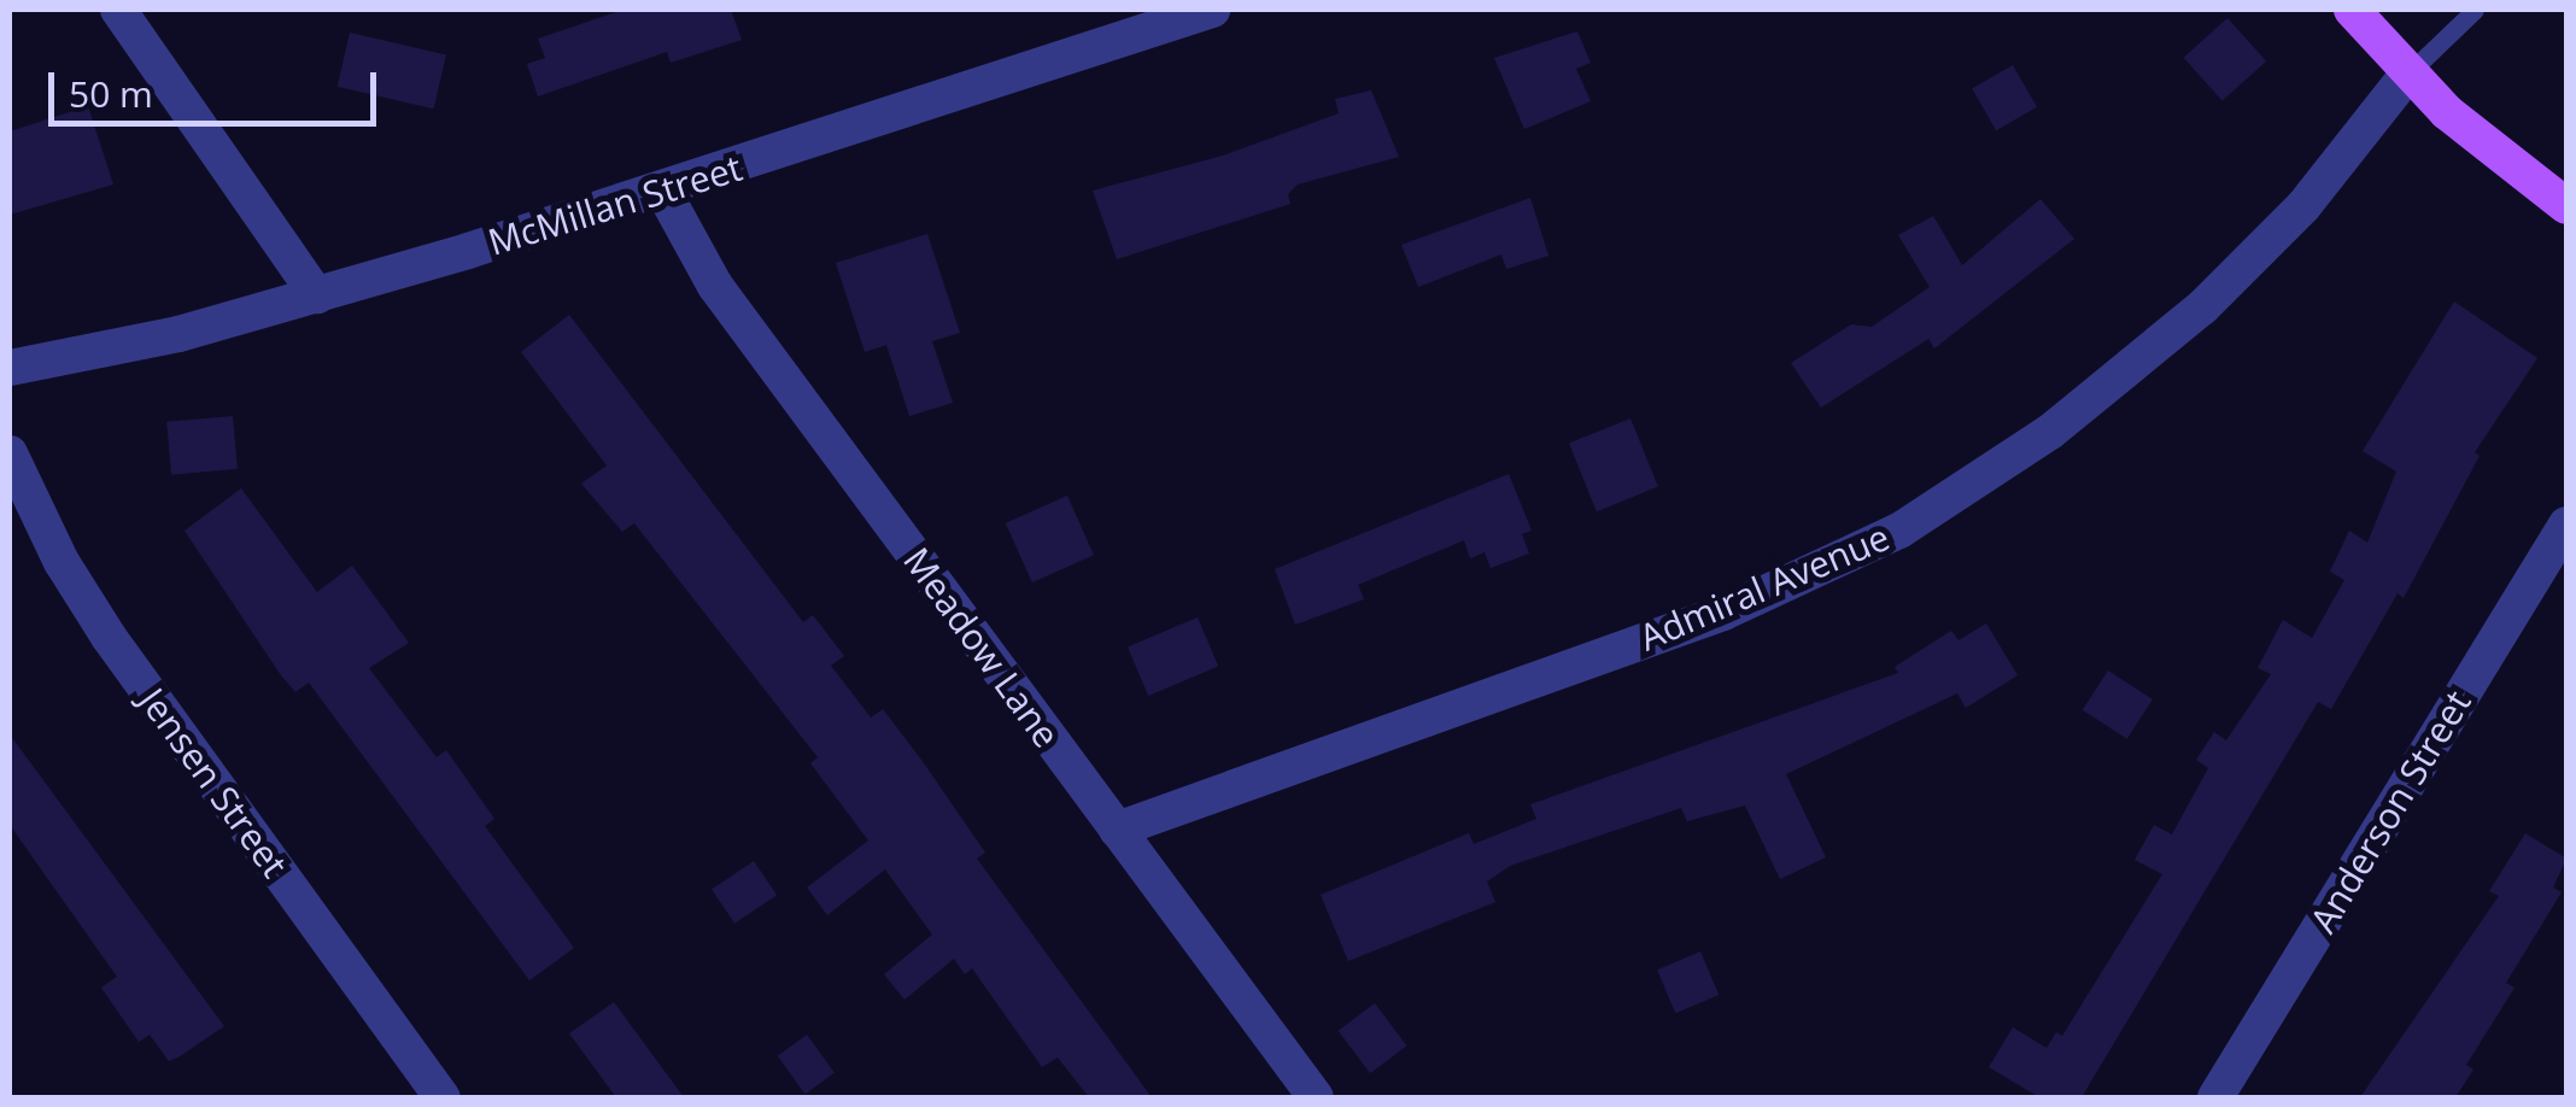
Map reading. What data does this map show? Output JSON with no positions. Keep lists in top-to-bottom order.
{
  "streets": {
    "street": [
      "McMillan Street",
      "Admiral Avenue",
      "Meadow Lane",
      "Jensen Street",
      "Anderson Street"
    ]
  },
  "crossings": [
    ["McMillan Street", "Meadow Lane"],
    ["Admiral Avenue", "Meadow Lane"]
  ],
  "scale_bar": "50 m"
}
